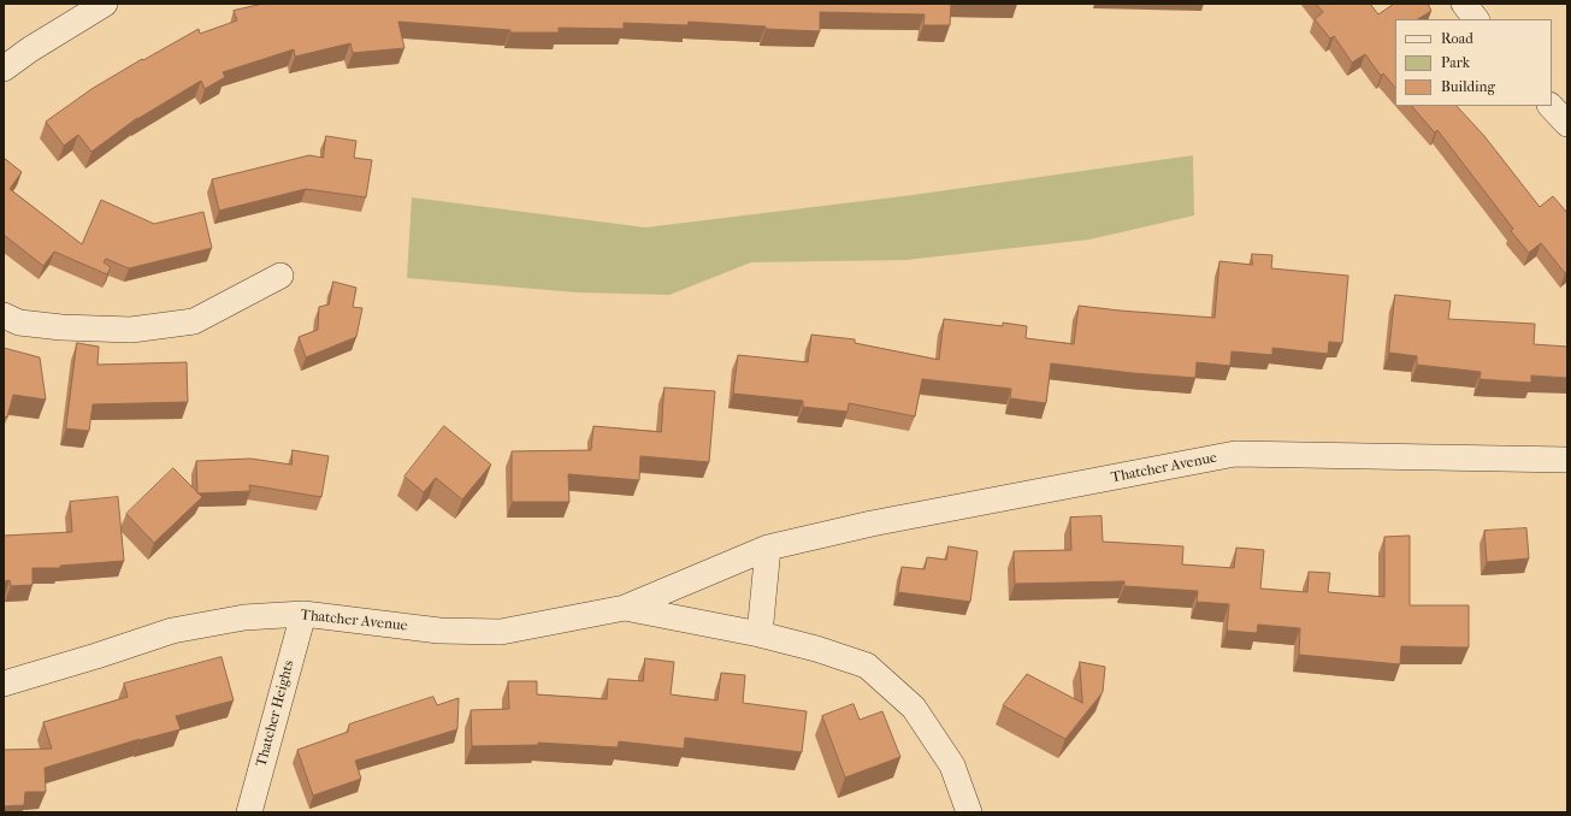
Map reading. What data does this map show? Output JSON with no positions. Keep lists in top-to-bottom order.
{
  "streets": {
    "street": ["Thatcher Avenue", "Thatcher Heights"]
  },
  "crossings": [
    ["Thatcher Avenue", "Thatcher Heights"]
  ],
  "legend": ["Road", "Park", "Building"]
}
